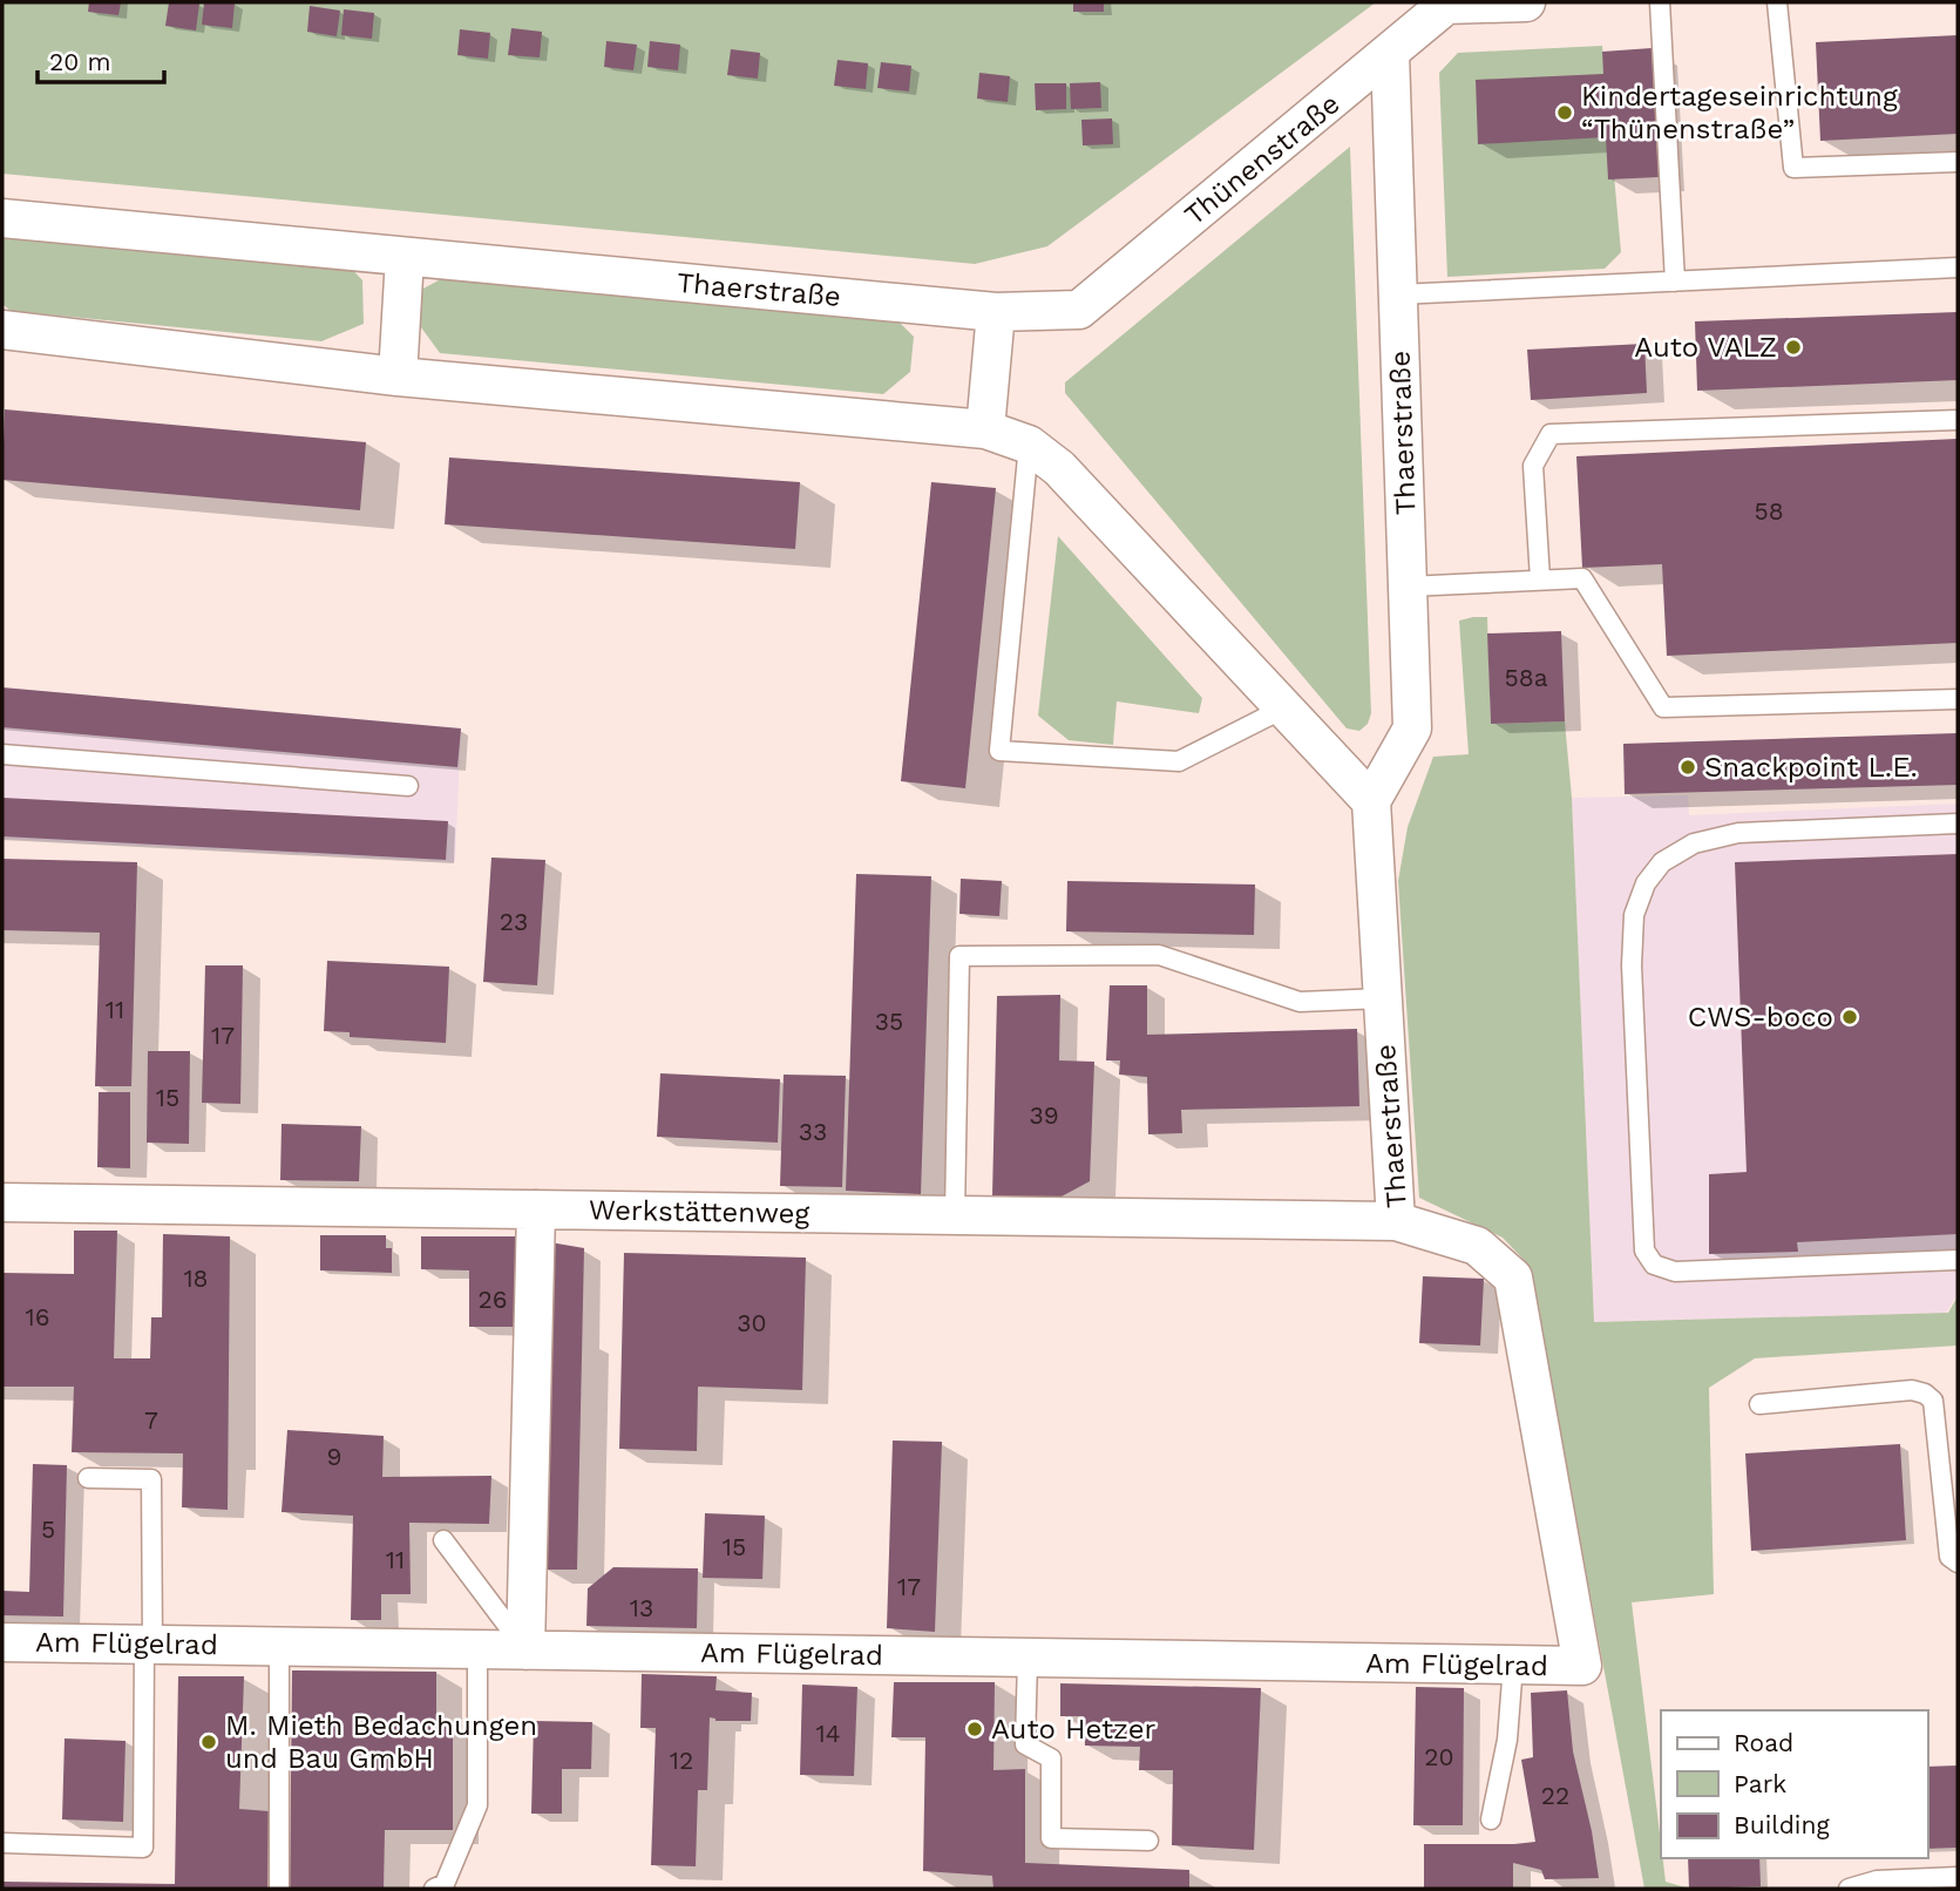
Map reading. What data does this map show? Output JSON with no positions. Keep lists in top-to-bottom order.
{
  "streets": {
    "street": [
      "Thünenstraße",
      "Thaerstraße",
      "Werkstättenweg",
      "Am Flügelrad"
    ]
  },
  "crossings": [
    ["Thünenstraße", "Thaerstraße"],
    ["Thaerstraße", "Werkstättenweg"],
    ["Thaerstraße", "Am Flügelrad"]
  ],
  "places": [
    "Kindertageseinrichtung “Thünenstraße”",
    "Auto VALZ",
    "Snackpoint L.E.",
    "CWS-boco",
    "Auto Hetzer",
    "M. Mieth Bedachungen und Bau GmbH"
  ],
  "house_numbers": [
    "58",
    "58a",
    "23",
    "11",
    "35",
    "17",
    "15",
    "39",
    "33",
    "18",
    "26",
    "16",
    "30",
    "7",
    "9",
    "5",
    "15",
    "11",
    "17",
    "13",
    "14",
    "20",
    "12",
    "22"
  ],
  "legend": ["Road", "Park", "Building"],
  "scale_bar": "20 m"
}
